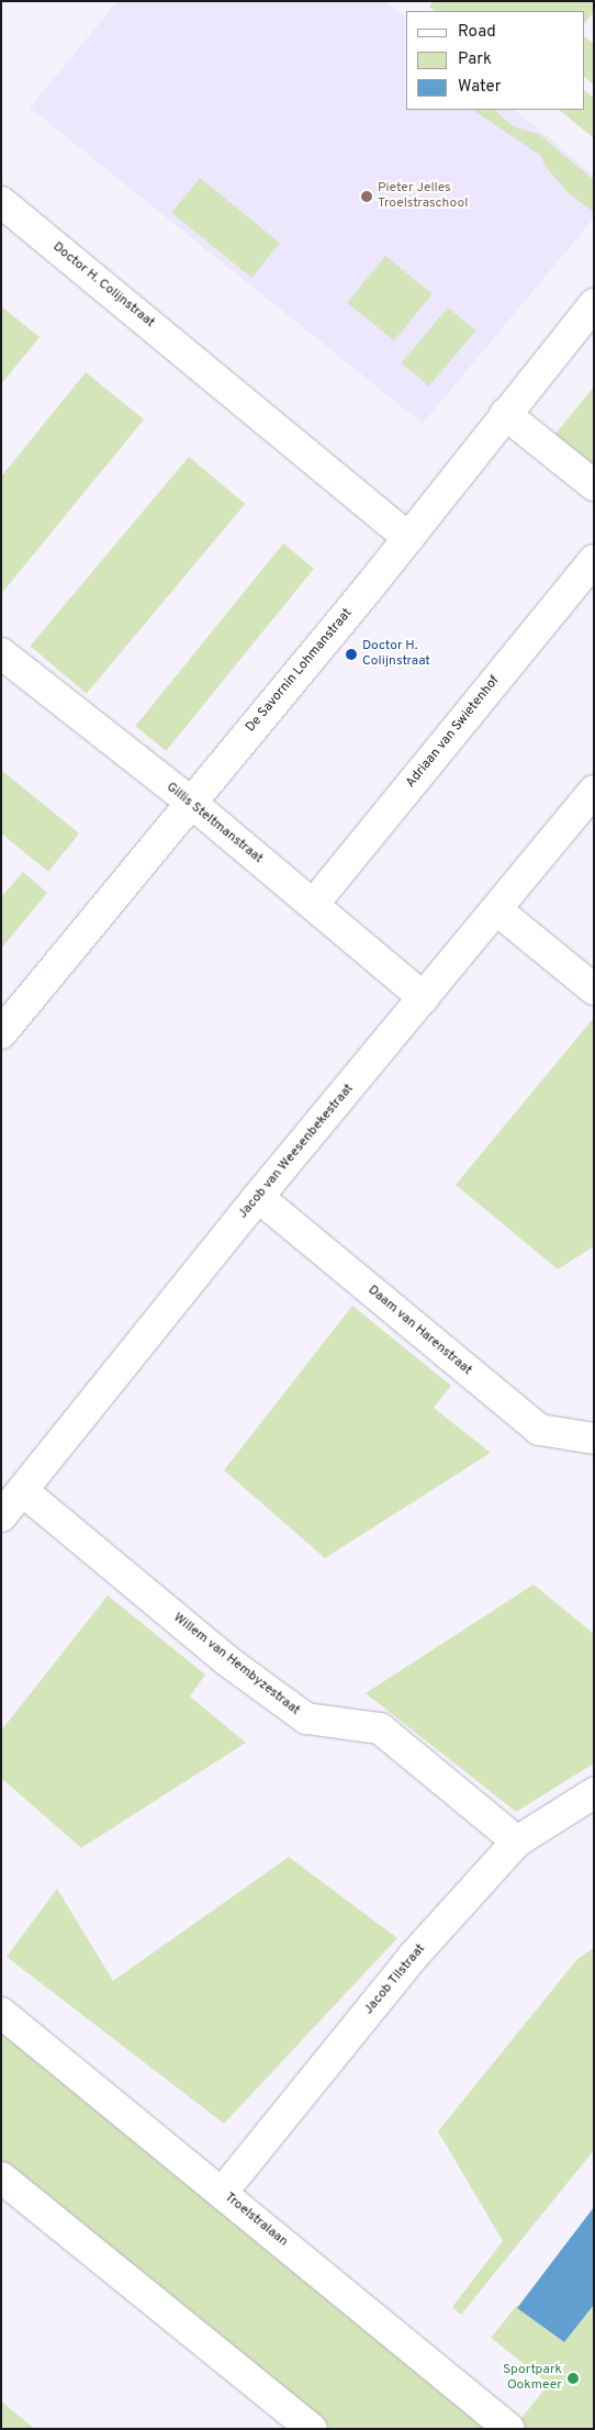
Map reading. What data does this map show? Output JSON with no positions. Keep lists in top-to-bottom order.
{
  "streets": {
    "street": [
      "Doctor H. Colijnstraat",
      "De Savornin Lohmanstraat",
      "Adriaan van Swietenhof",
      "Gillis Steltmanstraat",
      "Jacob van Weesenbekestraat",
      "Daam van Harenstraat",
      "Willem van Hembyzestraat",
      "Jacob Tilstraat",
      "Troelstralaan"
    ]
  },
  "crossings": [
    ["Doctor H. Colijnstraat", "De Savornin Lohmanstraat"],
    ["De Savornin Lohmanstraat", "Gillis Steltmanstraat"],
    ["Adriaan van Swietenhof", "Gillis Steltmanstraat"],
    ["Gillis Steltmanstraat", "Jacob van Weesenbekestraat"],
    ["Jacob van Weesenbekestraat", "Daam van Harenstraat"],
    ["Jacob van Weesenbekestraat", "Willem van Hembyzestraat"],
    ["Willem van Hembyzestraat", "Jacob Tilstraat"],
    ["Jacob Tilstraat", "Troelstralaan"]
  ],
  "places": ["Pieter Jelles Troelstraschool", "Doctor H. Colijnstraat", "Sportpark Ookmeer"],
  "legend": ["Road", "Park", "Water"]
}
